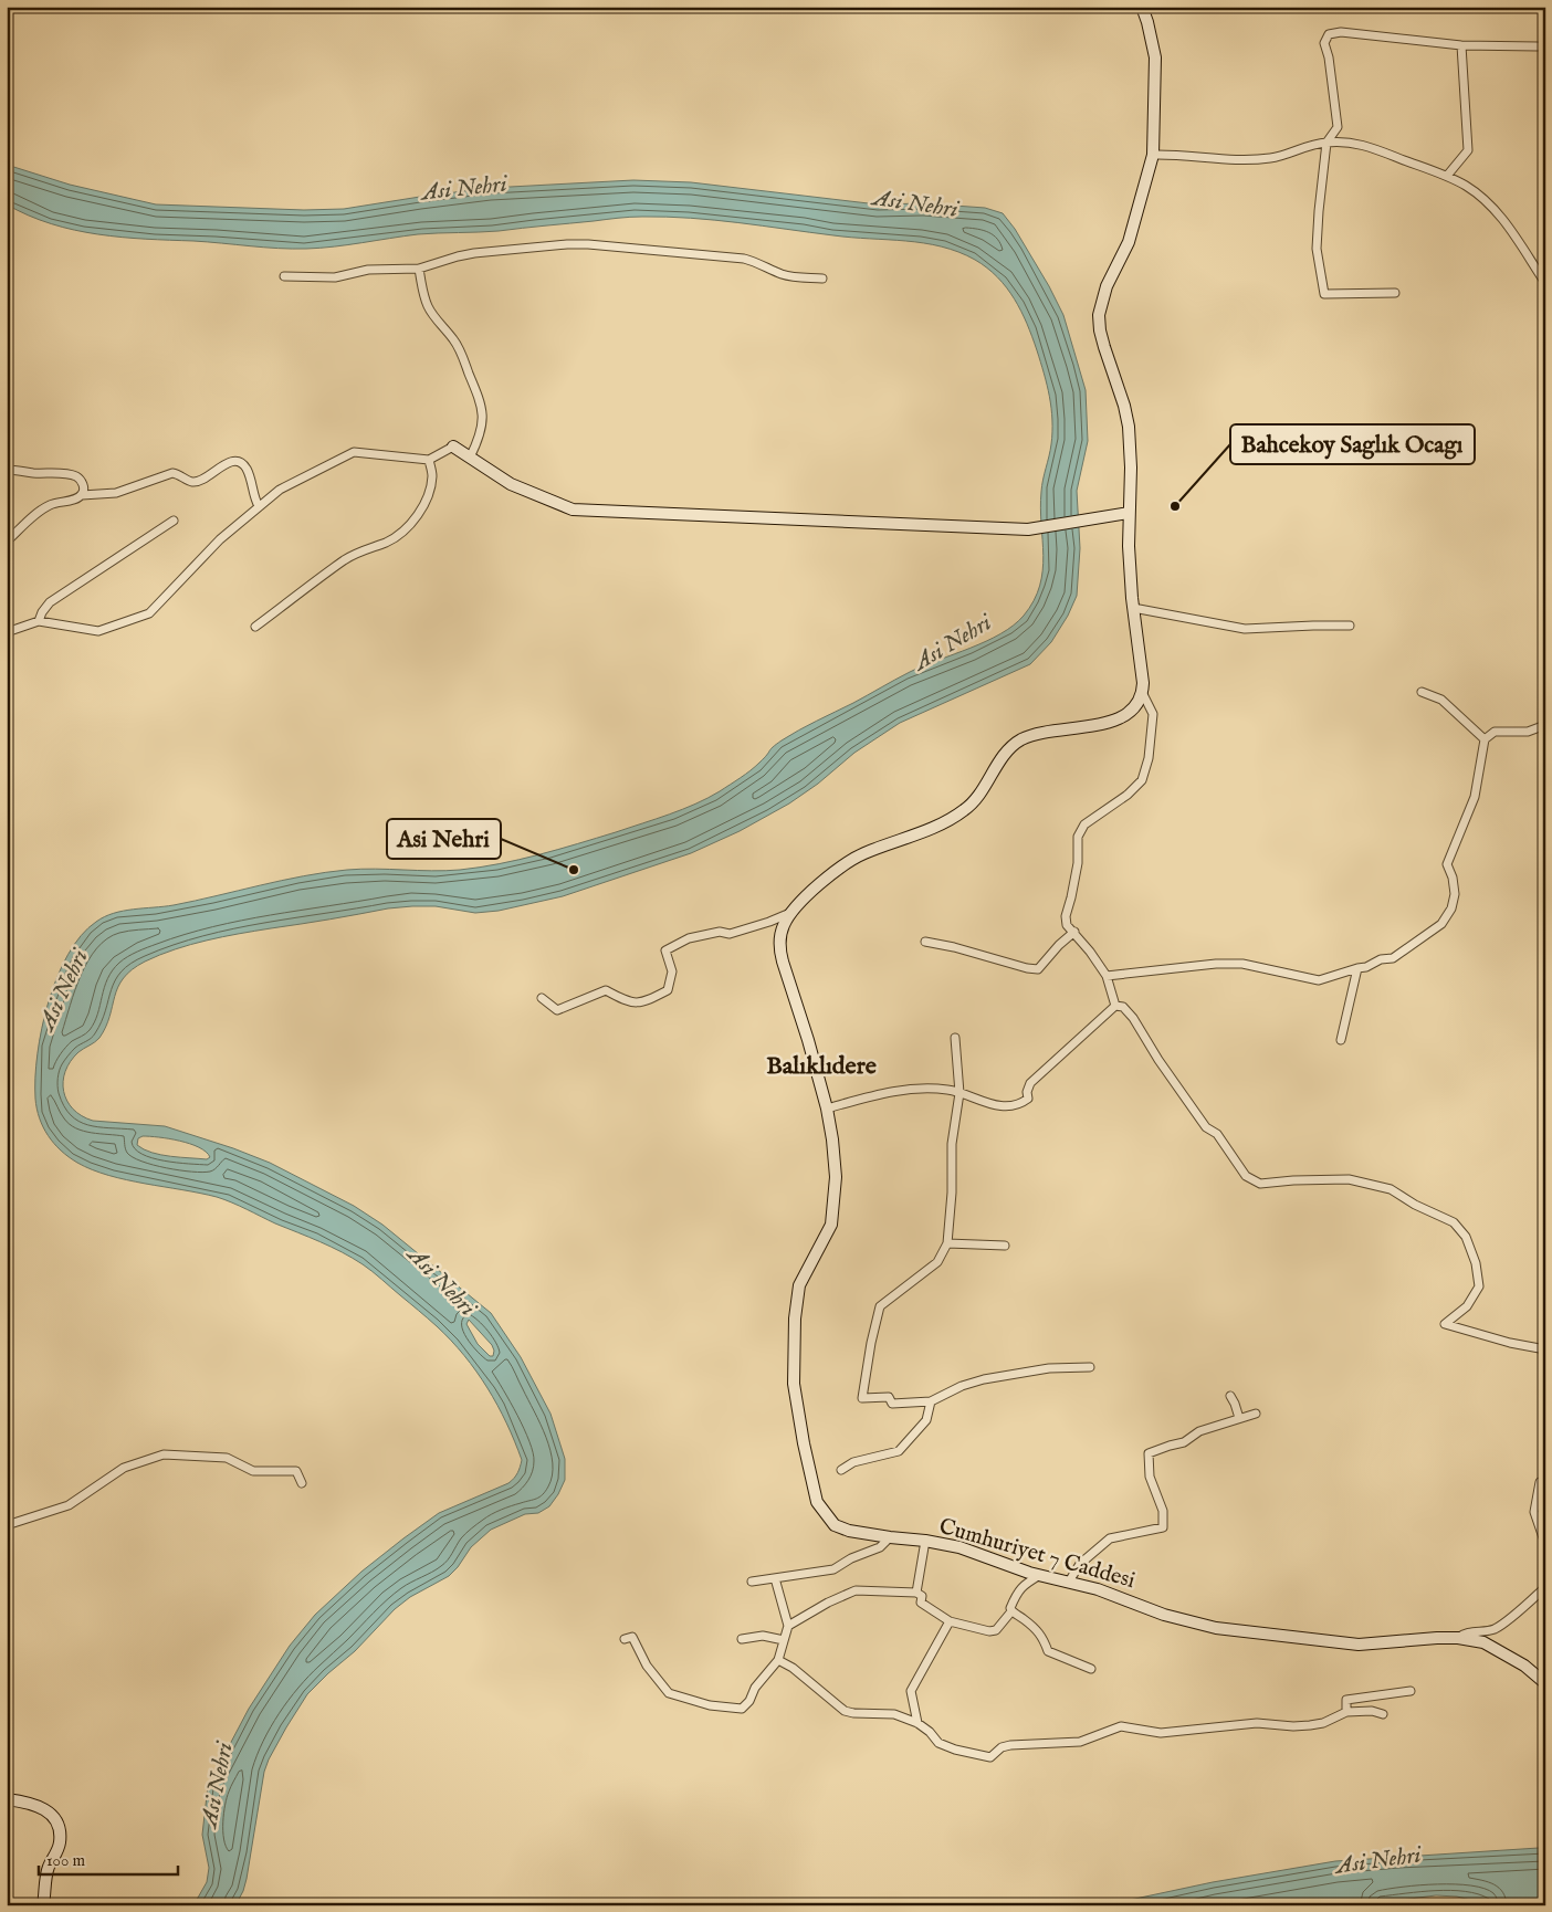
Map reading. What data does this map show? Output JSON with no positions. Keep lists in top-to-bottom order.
{
  "streets": {
    "main road": ["Cumhuriyet 7 Caddesi"]
  },
  "districts": ["Balıklıdere"],
  "water": ["Asi Nehri"],
  "places": ["Bahcekoy Saglık Ocagı", "Asi Nehri"],
  "scale_bar": "100 m"
}
